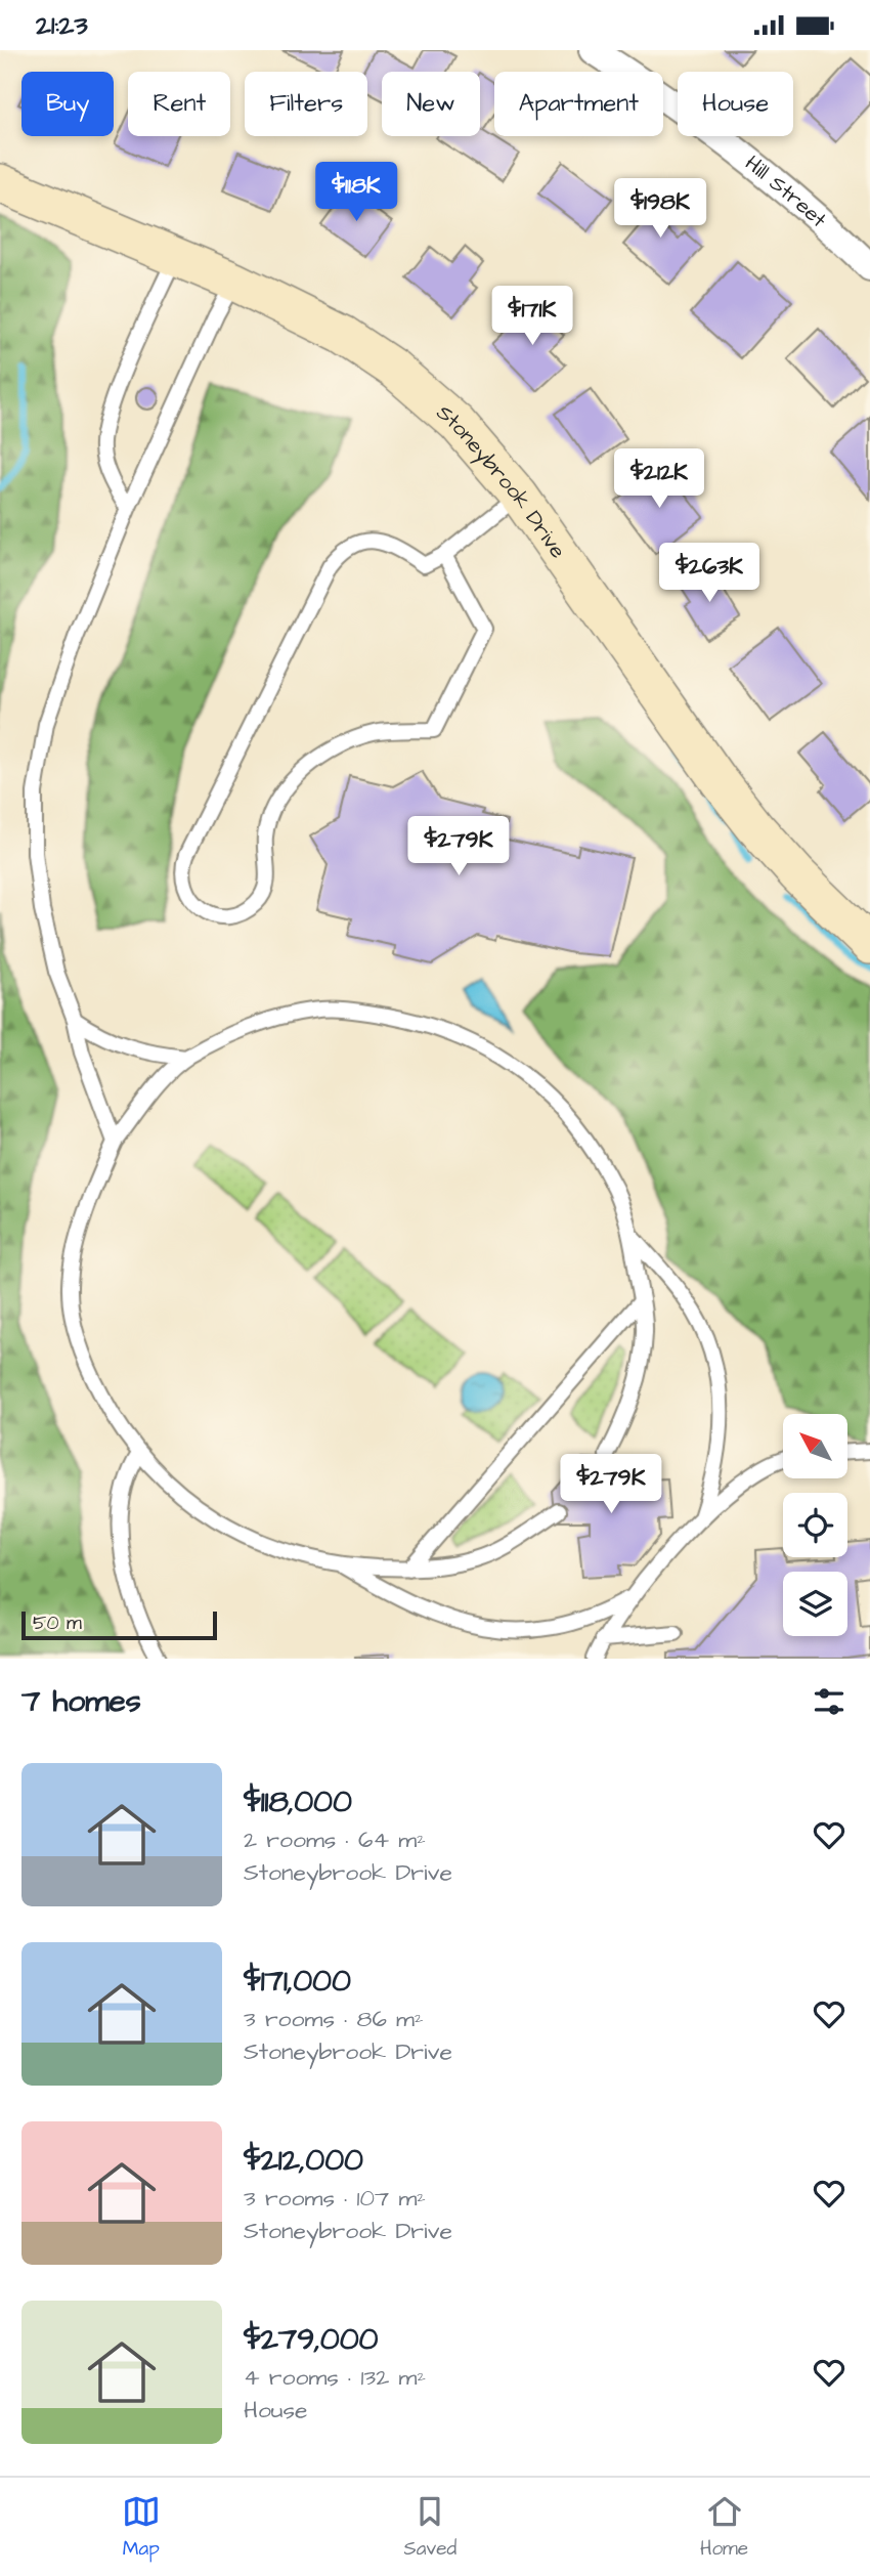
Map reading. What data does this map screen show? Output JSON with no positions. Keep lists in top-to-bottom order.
{
  "streets": {
    "street": ["Hill Street", "Stoneybrook Drive"]
  },
  "scale_bar": "50 m",
  "north": "top left",
  "page": {
    "status": "21:23",
    "chip": [
      "Buy",
      "Rent",
      "Filters",
      "New",
      "Apartment",
      "House"
    ],
    "price": [
      "$118K",
      "$198K",
      "$171K",
      "$212K",
      "$263K",
      "$279K",
      "$279K"
    ],
    "scale": "50 m",
    "heading": "7 homes",
    "list": [
      {
        "name": "$118,000",
        "note": "2 rooms · 64 m² · Stoneybrook Drive"
      },
      {
        "name": "$171,000",
        "note": "3 rooms · 86 m² · Stoneybrook Drive"
      },
      {
        "name": "$212,000",
        "note": "3 rooms · 107 m² · Stoneybrook Drive"
      },
      {
        "name": "$279,000",
        "note": "4 rooms · 132 m² · House"
      }
    ],
    "tabs": ["Map", "Saved", "Home"]
  }
}
